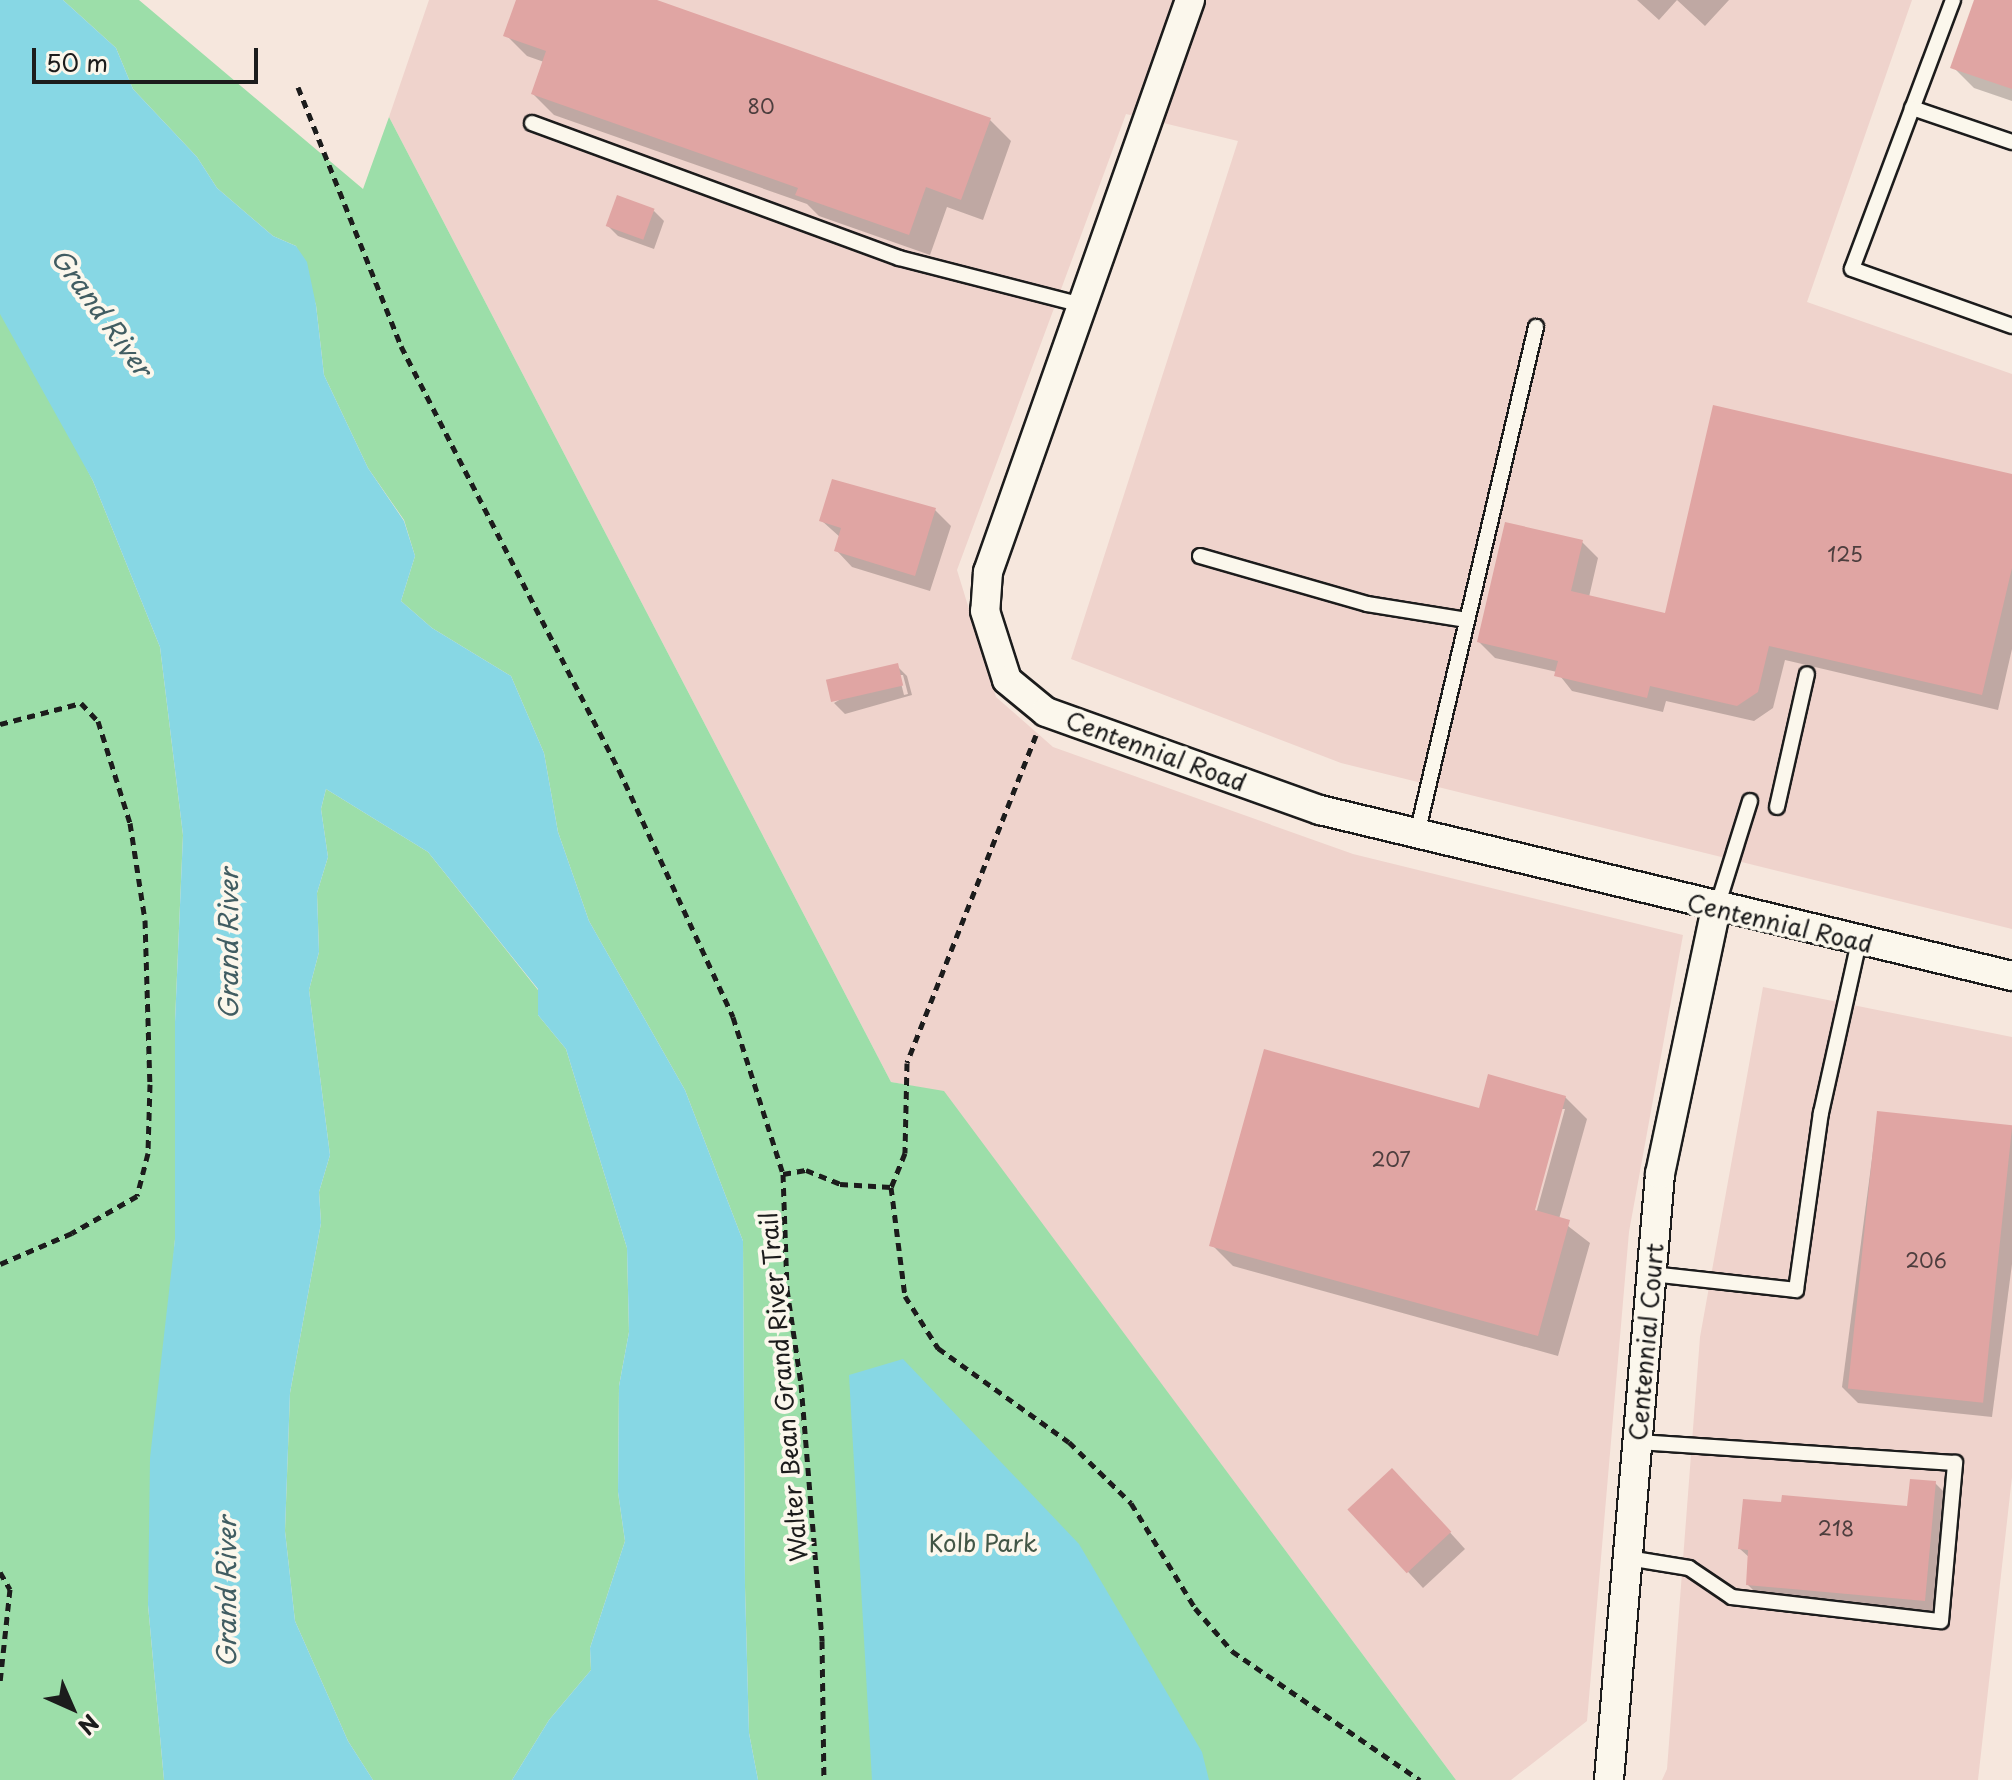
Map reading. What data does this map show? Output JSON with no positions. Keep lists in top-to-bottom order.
{
  "streets": {
    "street": ["Centennial Road", "Centennial Court"],
    "path": ["Walter Bean Grand River Trail"]
  },
  "crossings": [
    ["Centennial Road", "Centennial Court"]
  ],
  "water": ["Grand River"],
  "parks": ["Kolb Park"],
  "house_numbers": [
    "80",
    "125",
    "207",
    "206",
    "218"
  ],
  "scale_bar": "50 m",
  "north": "bottom right"
}
